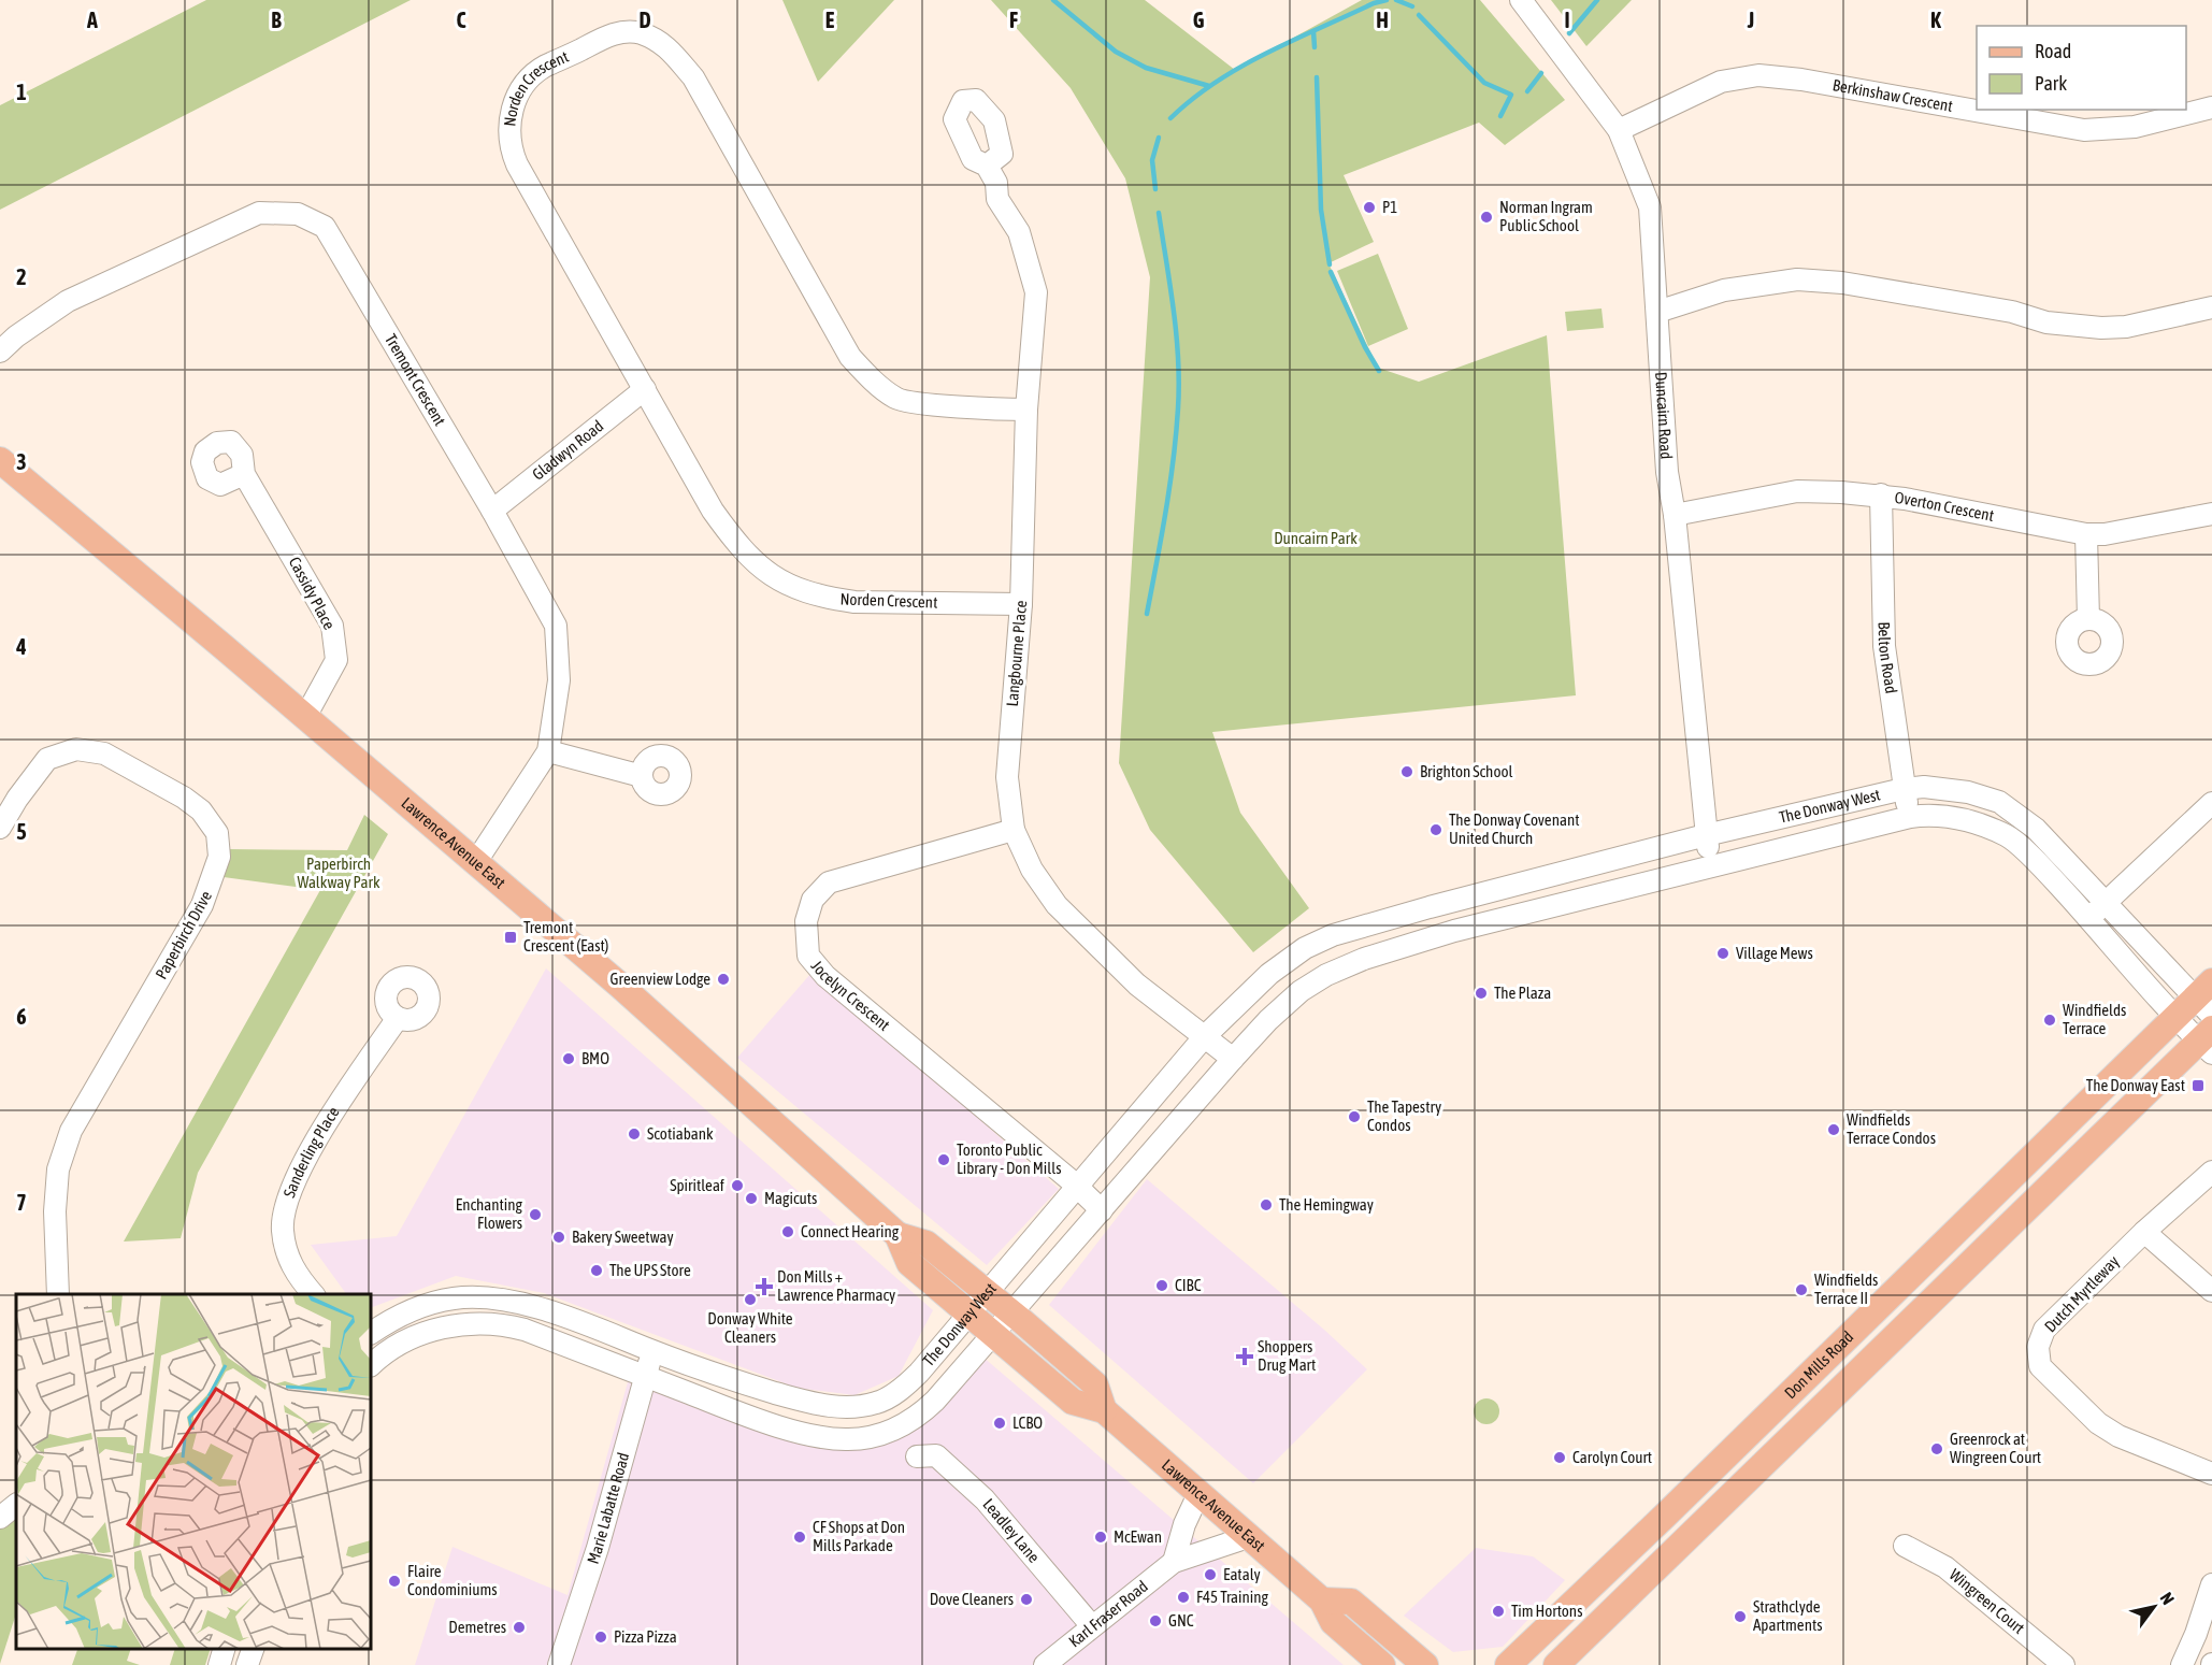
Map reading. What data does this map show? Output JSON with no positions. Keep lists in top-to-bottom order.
{
  "streets": {
    "main road": ["Lawrence Avenue East", "Don Mills Road"],
    "street": [
      "Norden Crescent",
      "Berkinshaw Crescent",
      "Tremont Crescent",
      "Duncairn Road",
      "Gladwyn Road",
      "Overton Crescent",
      "Cassidy Place",
      "Langbourne Place",
      "Belton Road",
      "The Donway West",
      "Paperbirch Drive",
      "Jocelyn Crescent",
      "Sanderling Place",
      "Dutch Myrtleway",
      "Marie Labatte Road",
      "Leadley Lane",
      "Wingreen Court",
      "Karl Fraser Road"
    ]
  },
  "crossings": [
    ["Norden Crescent", "Gladwyn Road"],
    ["Norden Crescent", "Langbourne Place"],
    ["Berkinshaw Crescent", "Duncairn Road"],
    ["Tremont Crescent", "Gladwyn Road"],
    ["Tremont Crescent", "Lawrence Avenue East"],
    ["Duncairn Road", "Overton Crescent"],
    ["Duncairn Road", "The Donway West"],
    ["Overton Crescent", "Belton Road"],
    ["Cassidy Place", "Lawrence Avenue East"],
    ["Langbourne Place", "The Donway West"],
    ["Langbourne Place", "Jocelyn Crescent"],
    ["Belton Road", "The Donway West"],
    ["The Donway West", "Lawrence Avenue East"],
    ["The Donway West", "Jocelyn Crescent"],
    ["The Donway West", "Don Mills Road"],
    ["The Donway West", "Marie Labatte Road"],
    ["Lawrence Avenue East", "Karl Fraser Road"],
    ["Leadley Lane", "Karl Fraser Road"]
  ],
  "parks": ["Duncairn Park", "Paperbirch Walkway Park"],
  "places": {
    "other": [
      "P1",
      "Norman Ingram Public School",
      "Brighton School",
      "The Donway Covenant United Church",
      "Village Mews",
      "Greenview Lodge",
      "The Plaza",
      "Windfields Terrace",
      "BMO",
      "The Tapestry Condos",
      "Windfields Terrace Condos",
      "Scotiabank",
      "Toronto Public Library - Don Mills",
      "Spiritleaf",
      "Magicuts",
      "The Hemingway",
      "Enchanting Flowers",
      "Connect Hearing",
      "Bakery Sweetway",
      "The UPS Store",
      "CIBC",
      "Windfields Terrace II",
      "Donway White Cleaners",
      "LCBO",
      "Greenrock at Wingreen Court",
      "Carolyn Court",
      "CF Shops at Don Mills Parkade",
      "McEwan",
      "Eataly",
      "Flaire Condominiums",
      "F45 Training",
      "Dove Cleaners",
      "Tim Hortons",
      "Strathclyde Apartments",
      "GNC",
      "Demetres",
      "Pizza Pizza"
    ],
    "transit": ["Tremont Crescent (East)", "The Donway East"],
    "health": ["Don Mills + Lawrence Pharmacy", "Shoppers Drug Mart"]
  },
  "legend": ["Road", "Park"],
  "north": "top right",
  "grid": {
    "columns": [
      "A",
      "B",
      "C",
      "D",
      "E",
      "F",
      "G",
      "H",
      "I",
      "J",
      "K"
    ],
    "rows": [
      "1",
      "2",
      "3",
      "4",
      "5",
      "6",
      "7"
    ]
  }
}
